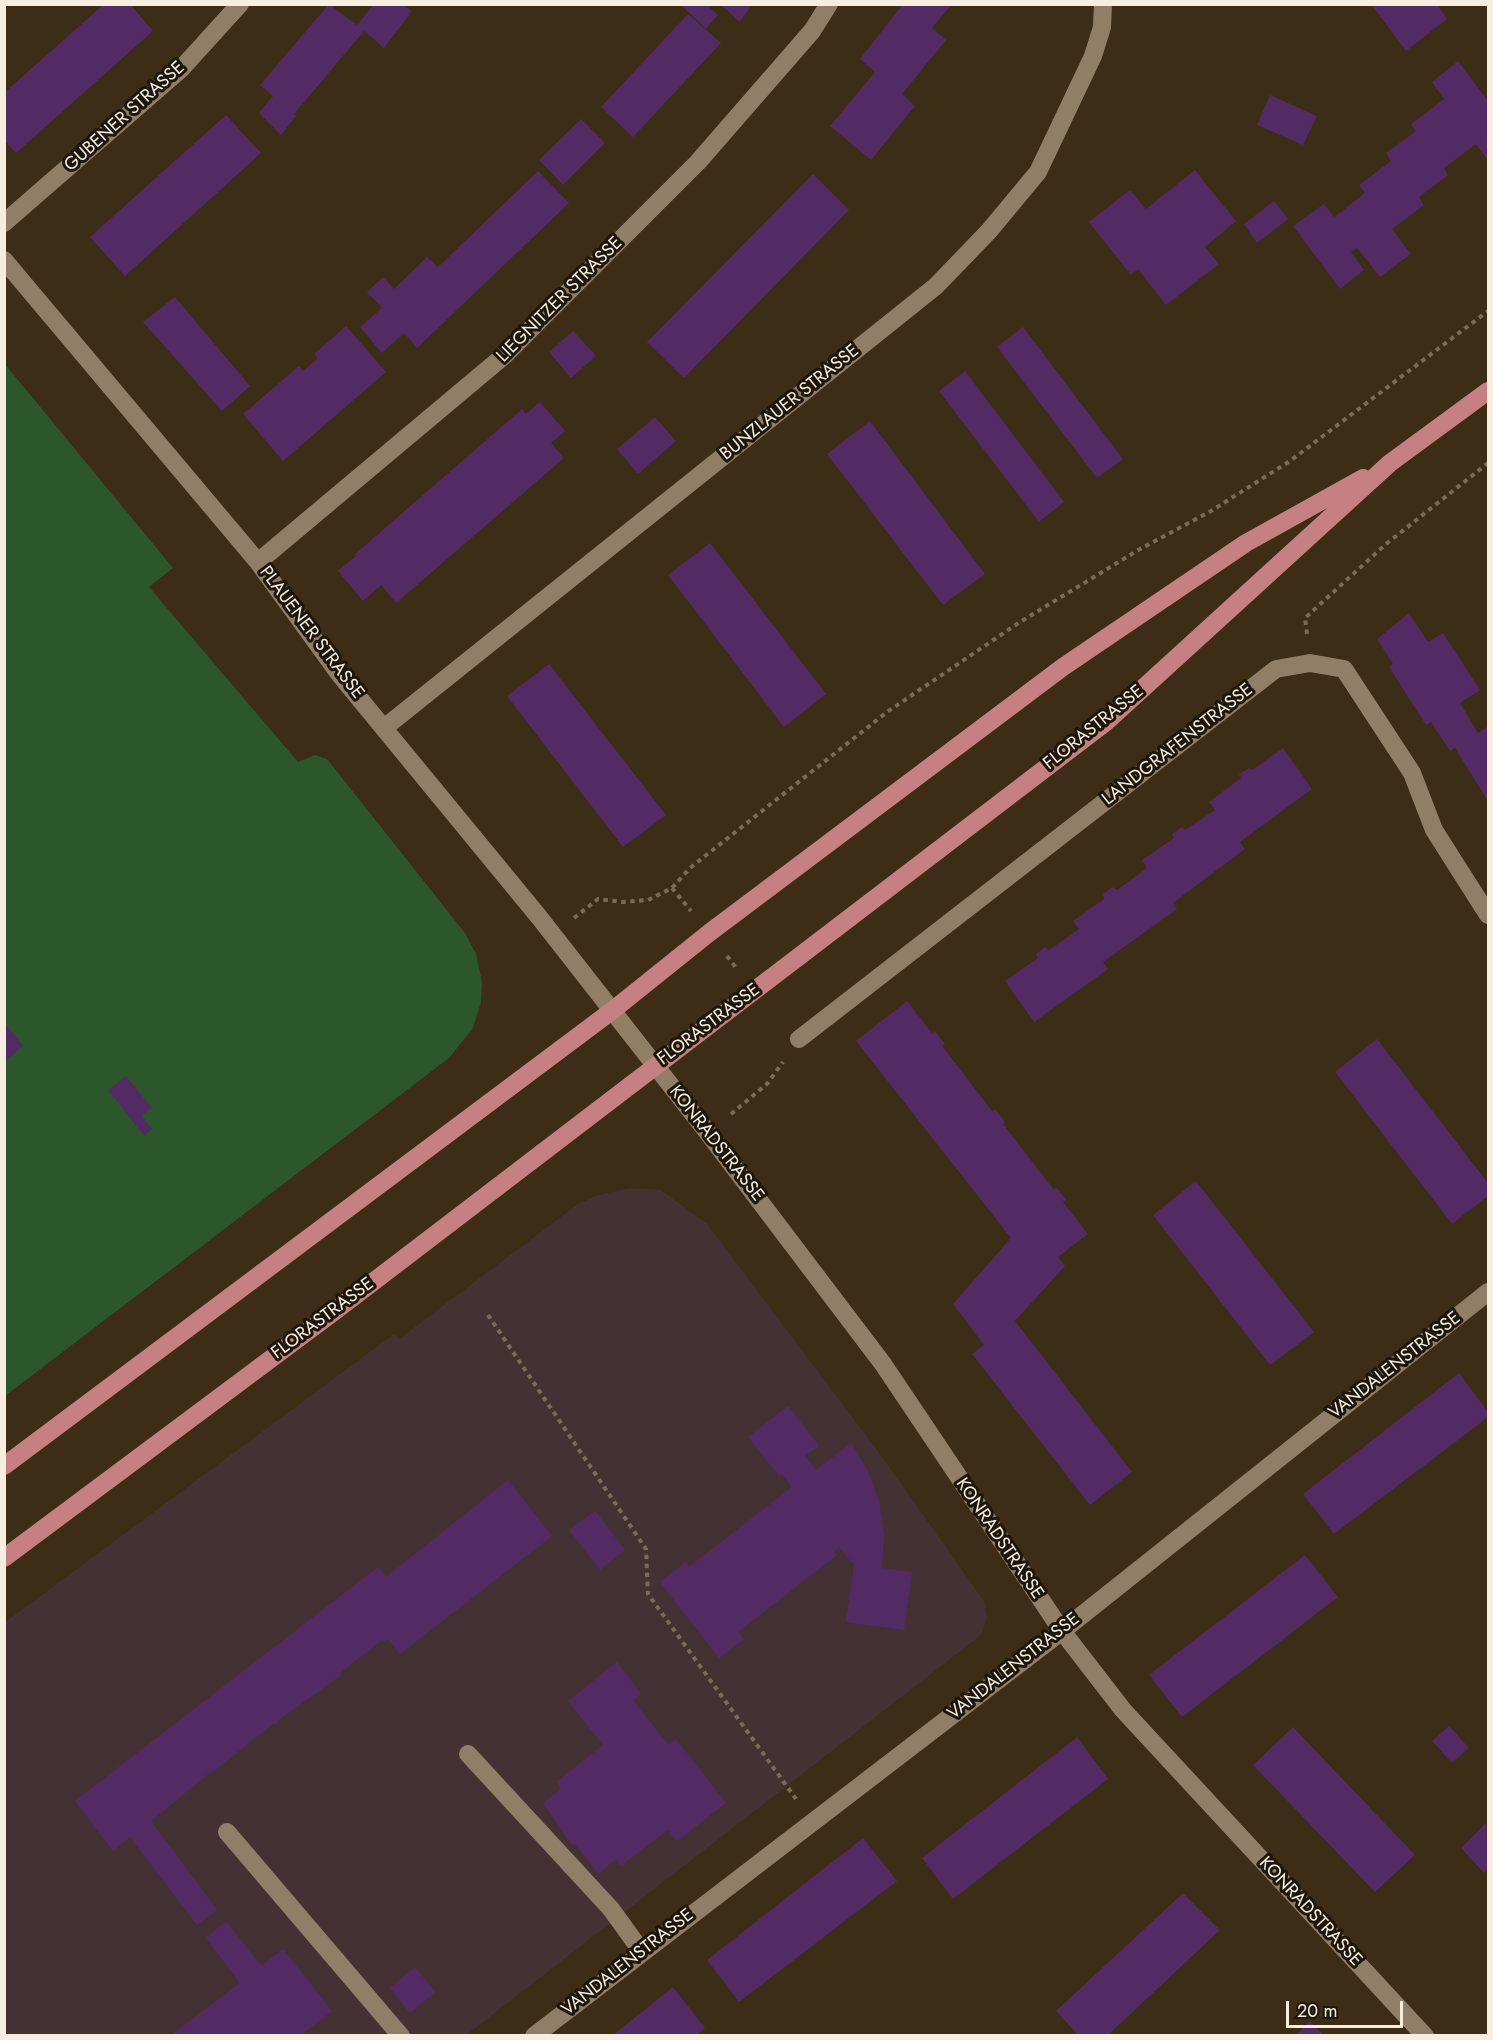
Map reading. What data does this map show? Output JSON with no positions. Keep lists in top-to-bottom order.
{
  "streets": {
    "main road": ["FLORASTRASSE"],
    "street": [
      "GUBENER STRASSE",
      "LIEGNITZER STRASSE",
      "BUNZLAUER STRASSE",
      "PLAUENER STRASSE",
      "LANDGRAFENSTRASSE",
      "KONRADSTRASSE",
      "VANDALENSTRASSE"
    ]
  },
  "crossings": [
    ["LIEGNITZER STRASSE", "PLAUENER STRASSE"],
    ["BUNZLAUER STRASSE", "PLAUENER STRASSE"],
    ["PLAUENER STRASSE", "FLORASTRASSE"],
    ["PLAUENER STRASSE", "KONRADSTRASSE"],
    ["FLORASTRASSE", "KONRADSTRASSE"],
    ["KONRADSTRASSE", "VANDALENSTRASSE"]
  ],
  "scale_bar": "20 m"
}
